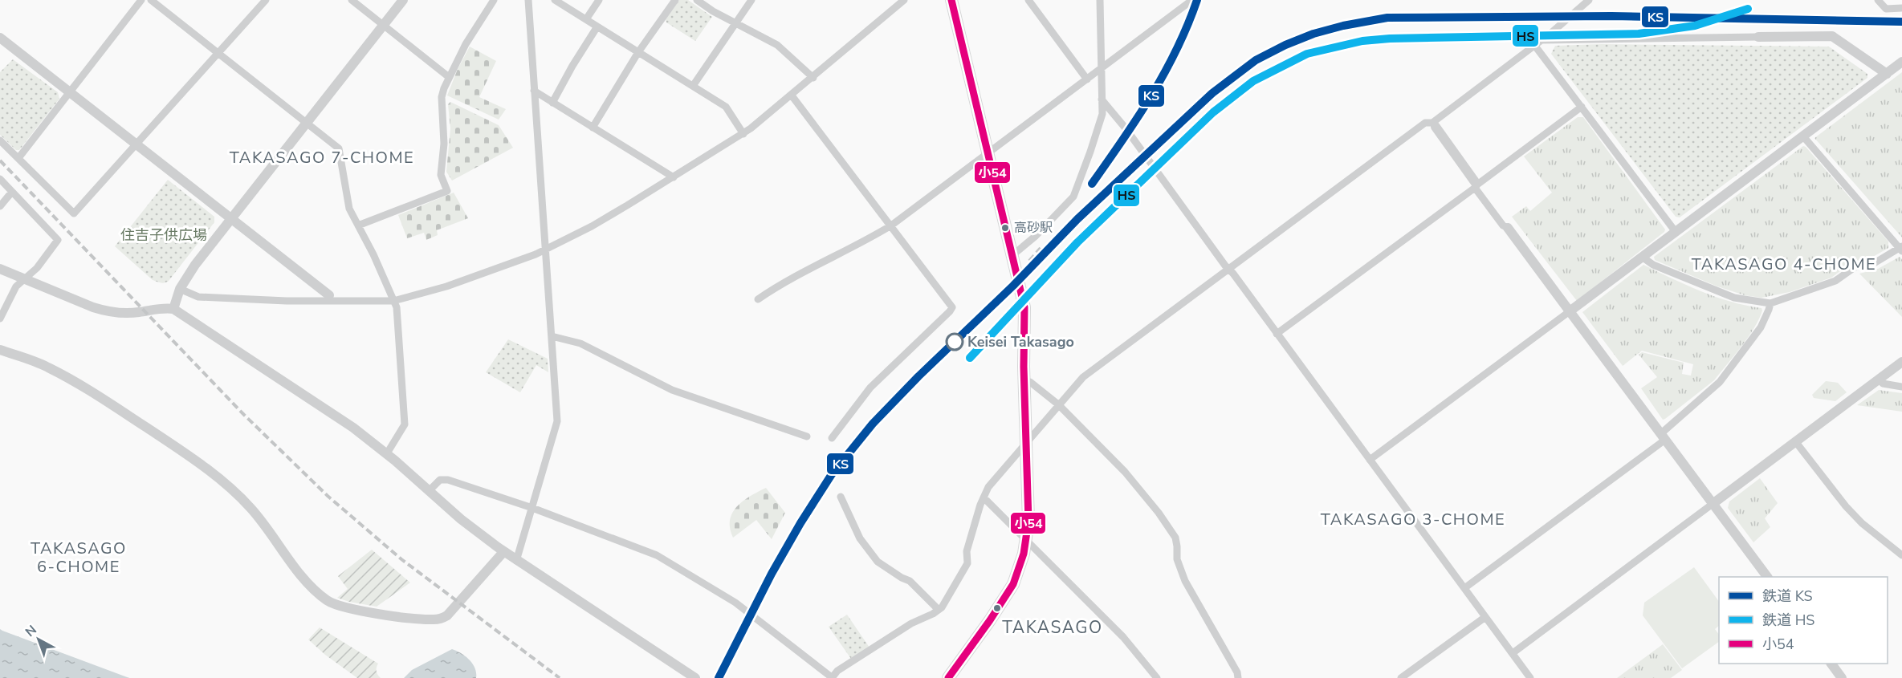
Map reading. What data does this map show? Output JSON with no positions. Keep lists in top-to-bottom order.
{
  "districts": [
    "TAKASAGO 7-CHOME",
    "TAKASAGO 4-CHOME",
    "TAKASAGO 3-CHOME",
    "TAKASAGO 6-CHOME",
    "TAKASAGO"
  ],
  "parks": ["住吉子供広場"],
  "places": ["高砂駅", "Keisei Takasago"],
  "lines": ["rail line KS", "transit line 小54", "rail line HS"],
  "legend": ["鉄道 KS", "鉄道 HS", "小54"],
  "north": "top left"
}
